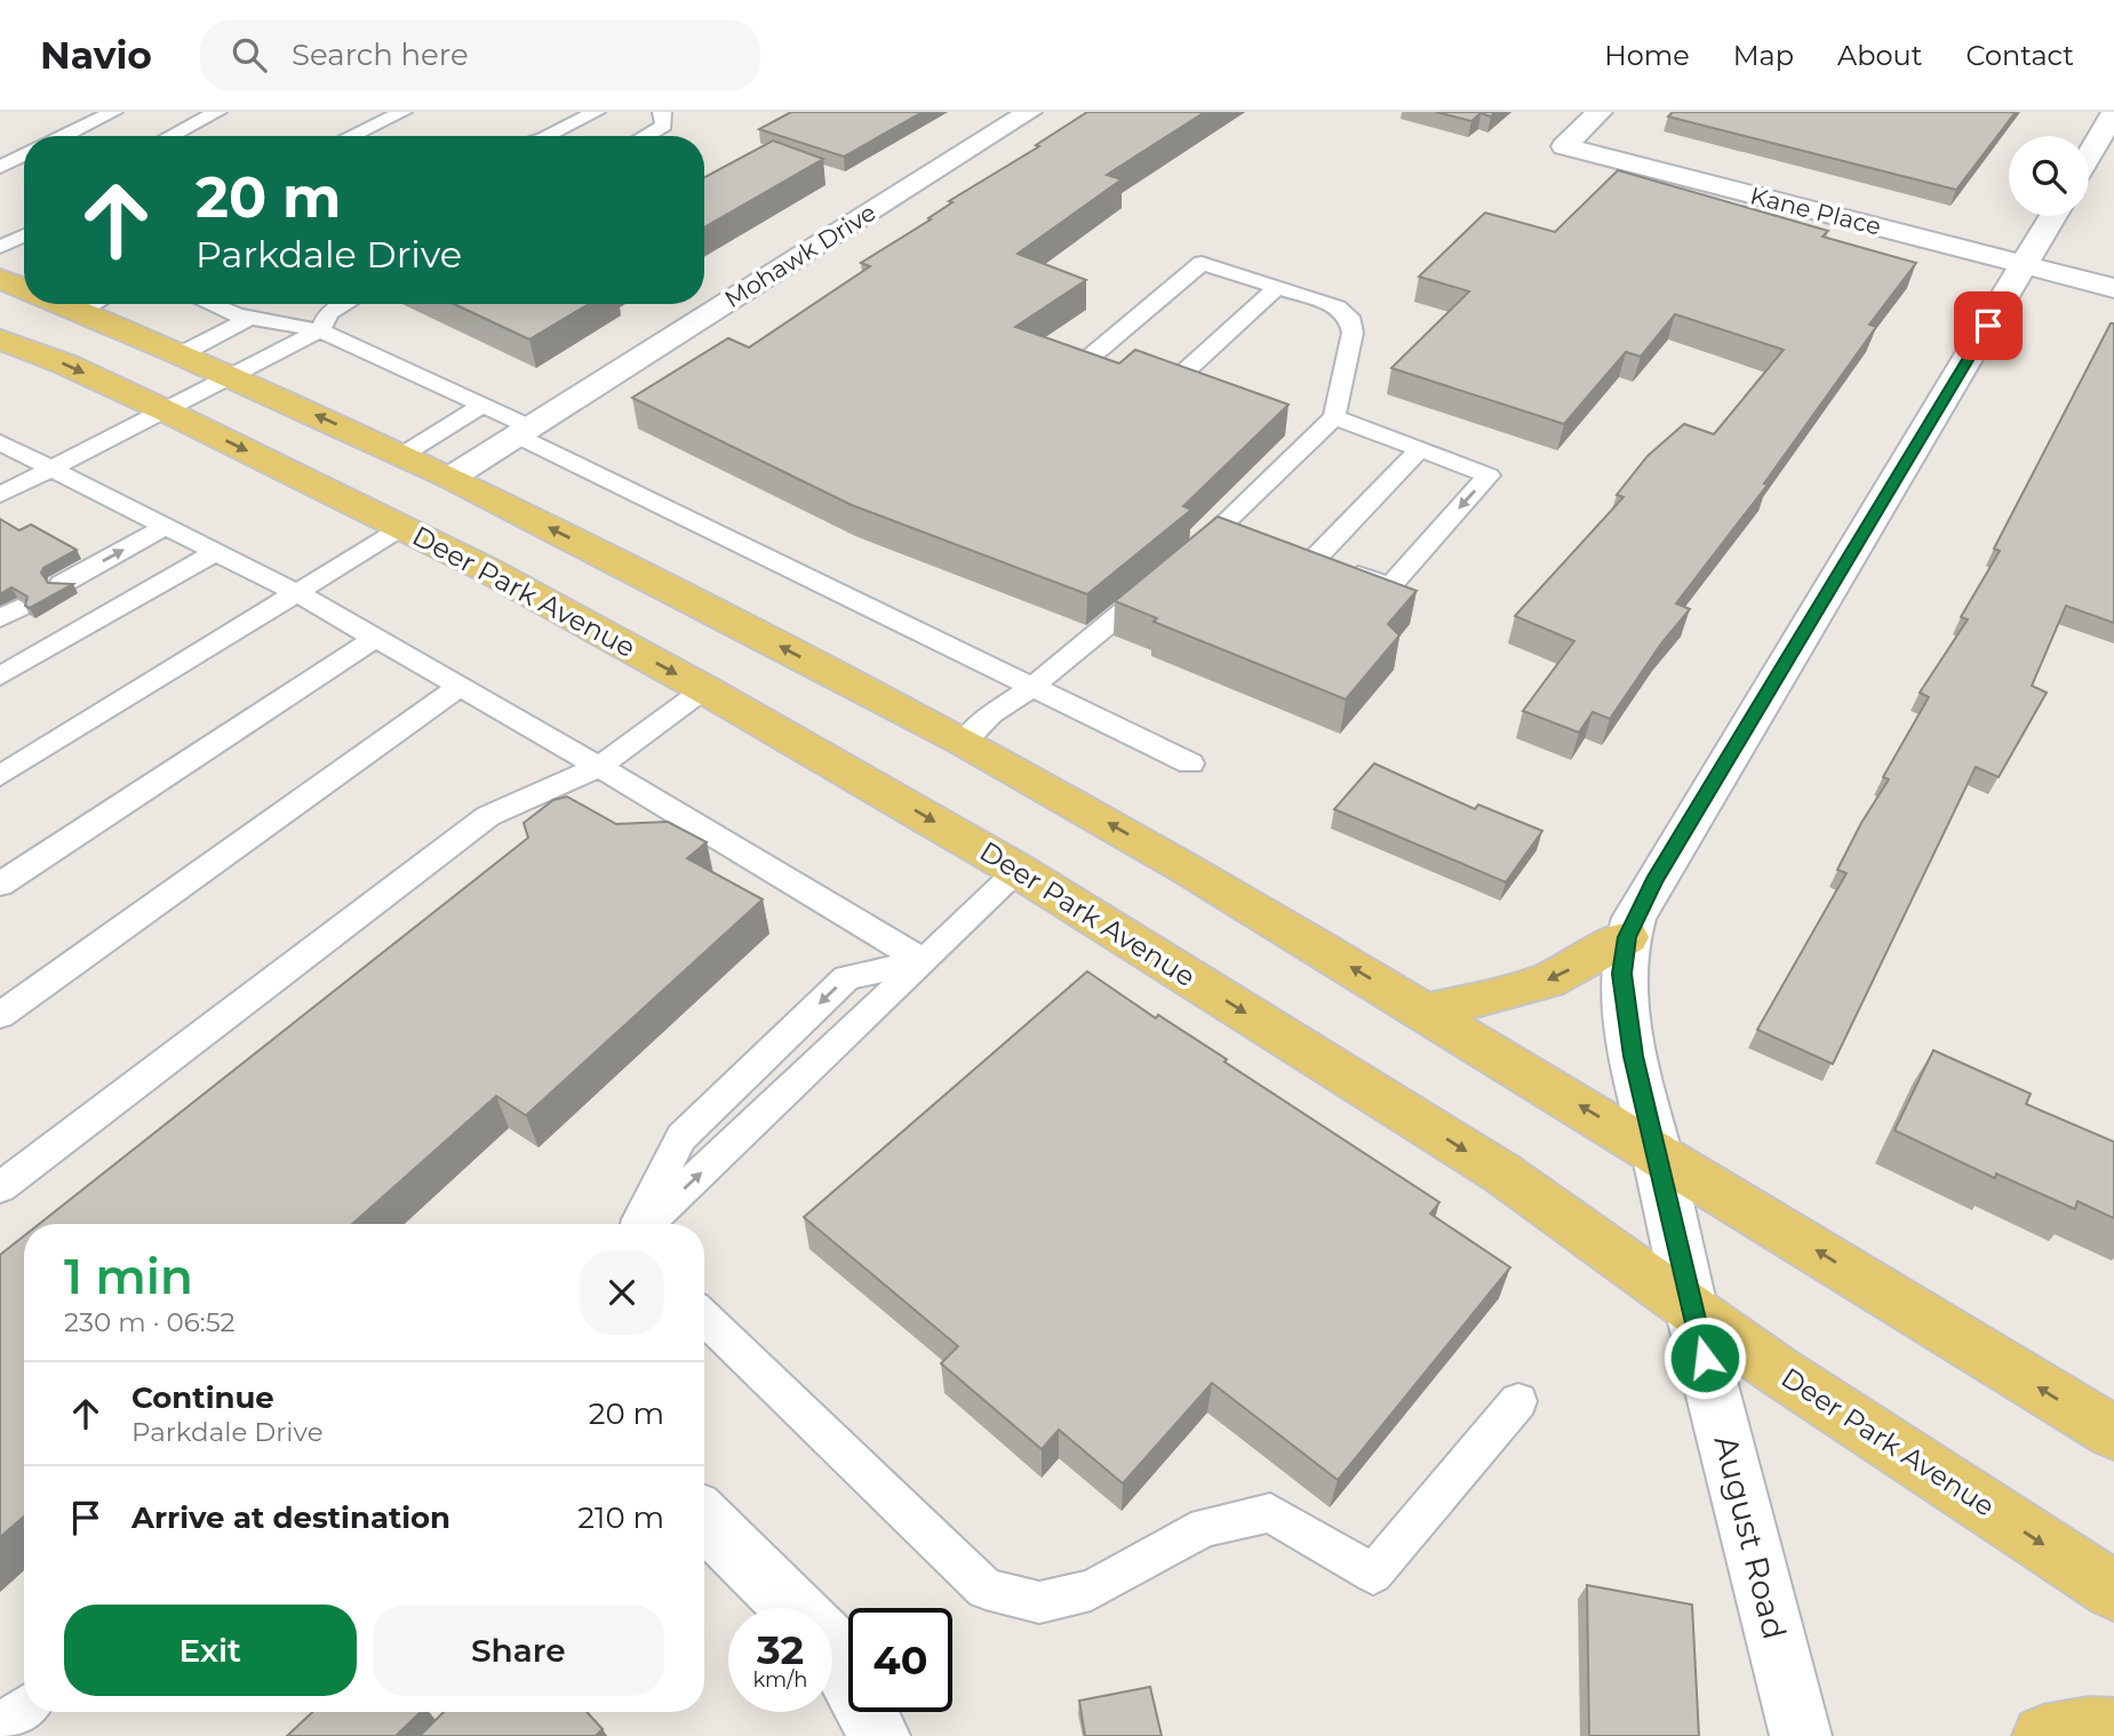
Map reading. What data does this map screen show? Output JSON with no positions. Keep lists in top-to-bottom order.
{
  "streets": {
    "main road": ["Deer Park Avenue"],
    "street": ["Kane Place", "Mohawk Drive", "August Road"]
  },
  "crossings": [
    ["Kane Place", "August Road"],
    ["Deer Park Avenue", "August Road"]
  ],
  "page": {
    "header": "Navio",
    "search": "Search here",
    "nav": [
      "Home",
      "Map",
      "About",
      "Contact"
    ],
    "turn": ["20 m", "Parkdale Drive"],
    "heading": ["1 min", "230 m · 06:52"],
    "list": [
      {
        "name": "Continue",
        "note": "Parkdale Drive",
        "value": "20 m"
      },
      {
        "name": "Arrive at destination",
        "value": "210 m"
      }
    ],
    "buttons": ["Exit", "Share"],
    "speed": "32 km/h",
    "limit": "40"
  }
}
